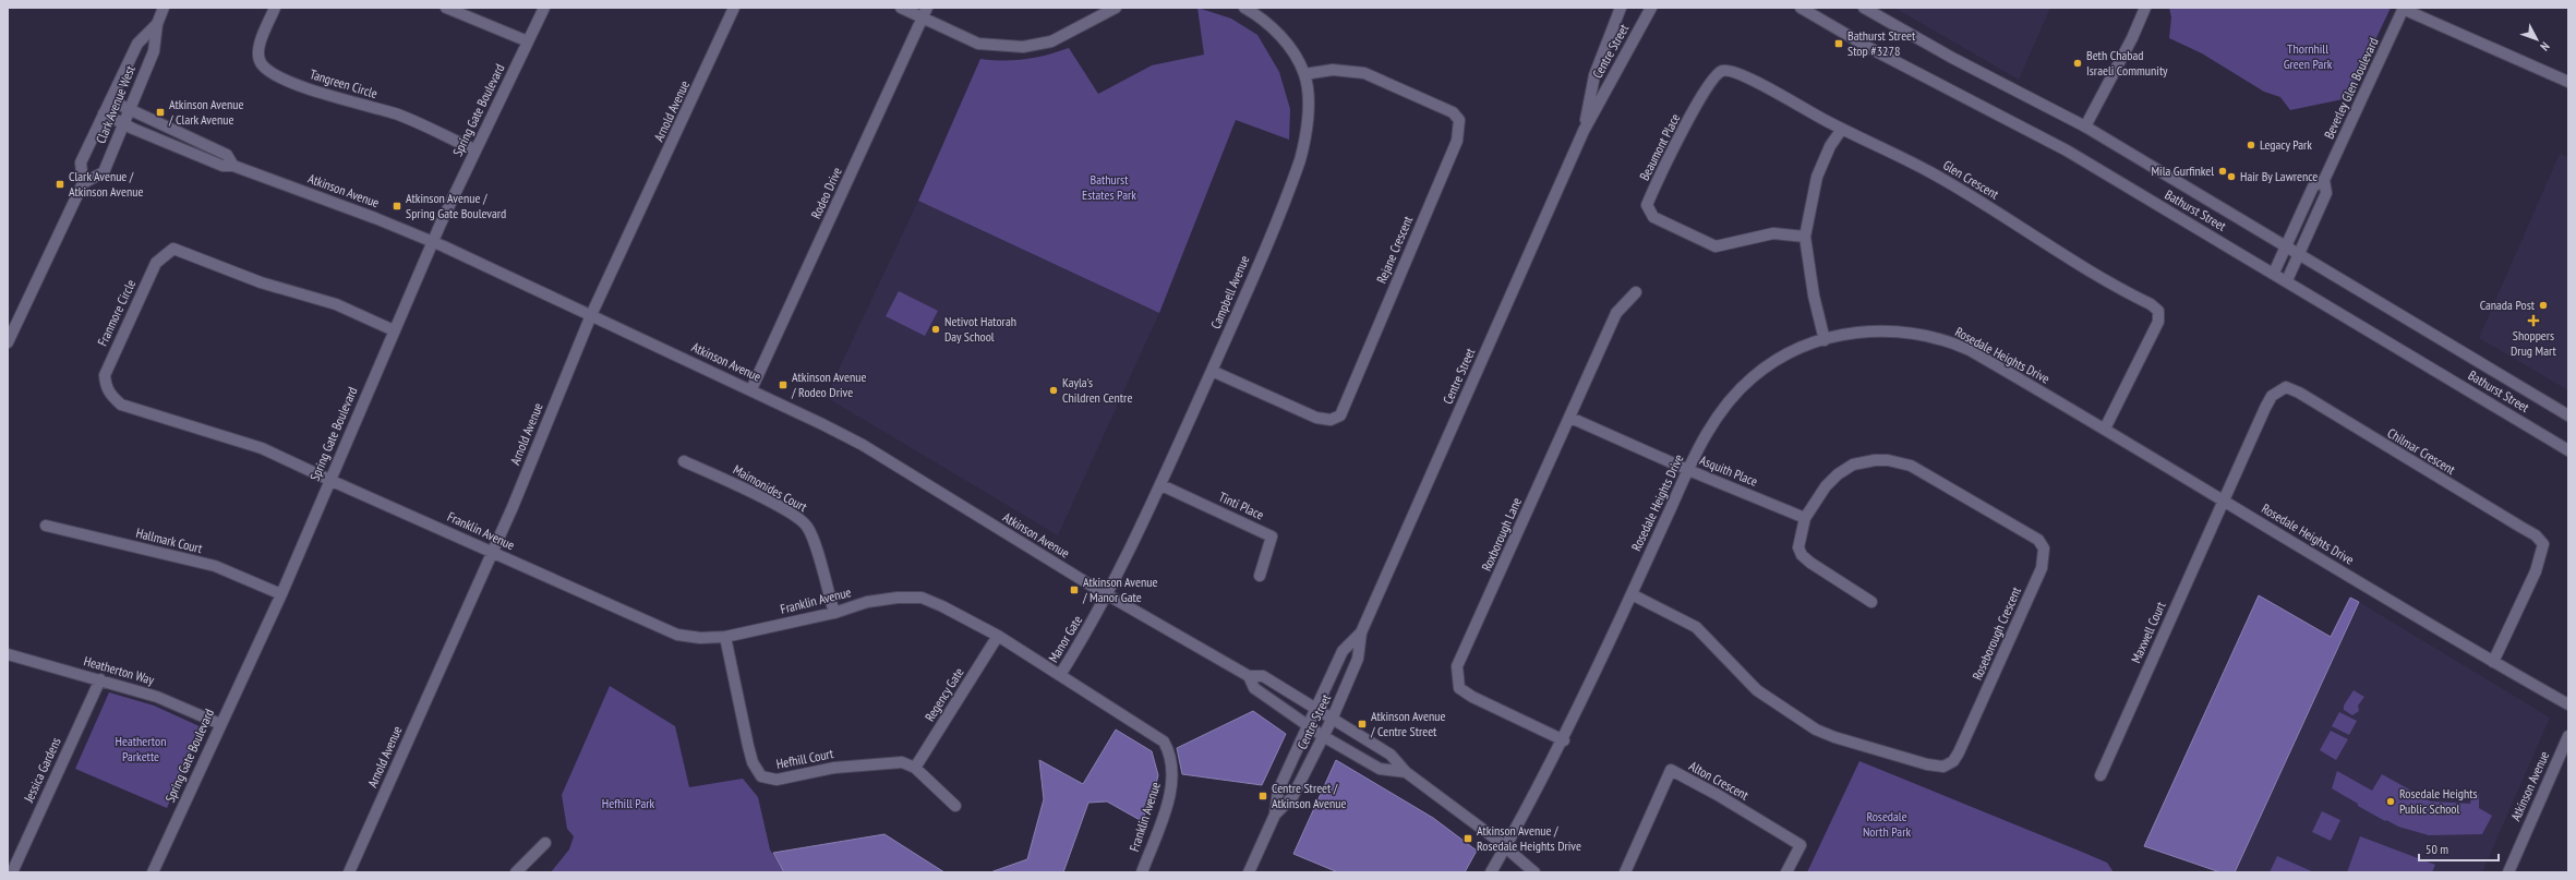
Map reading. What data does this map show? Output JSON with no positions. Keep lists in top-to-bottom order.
{
  "streets": {
    "street": [
      "Centre Street",
      "Tangreen Circle",
      "Beverley Glen Boulevard",
      "Clark Avenue West",
      "Spring Gate Boulevard",
      "Arnold Avenue",
      "Beaumont Place",
      "Glen Crescent",
      "Atkinson Avenue",
      "Rodeo Drive",
      "Bathurst Street",
      "Rejane Crescent",
      "Campbell Avenue",
      "Franmore Circle",
      "Rosedale Heights Drive",
      "Chilmar Crescent",
      "Asquith Place",
      "Maimonides Court",
      "Tinti Place",
      "Franklin Avenue",
      "Roxborough Lane",
      "Hallmark Court",
      "Maxwell Court",
      "Roseborough Crescent",
      "Manor Gate",
      "Heatherton Way",
      "Regency Gate",
      "Hefhill Court",
      "Jessica Gardens",
      "Alton Crescent"
    ]
  },
  "crossings": [
    ["Centre Street", "Atkinson Avenue"],
    ["Tangreen Circle", "Spring Gate Boulevard"],
    ["Beverley Glen Boulevard", "Bathurst Street"],
    ["Clark Avenue West", "Atkinson Avenue"],
    ["Spring Gate Boulevard", "Atkinson Avenue"],
    ["Spring Gate Boulevard", "Franmore Circle"],
    ["Spring Gate Boulevard", "Franklin Avenue"],
    ["Spring Gate Boulevard", "Hallmark Court"],
    ["Spring Gate Boulevard", "Heatherton Way"],
    ["Arnold Avenue", "Atkinson Avenue"],
    ["Arnold Avenue", "Franklin Avenue"],
    ["Beaumont Place", "Glen Crescent"],
    ["Glen Crescent", "Rosedale Heights Drive"],
    ["Atkinson Avenue", "Rodeo Drive"],
    ["Atkinson Avenue", "Campbell Avenue"],
    ["Atkinson Avenue", "Rosedale Heights Drive"],
    ["Atkinson Avenue", "Manor Gate"],
    ["Rejane Crescent", "Campbell Avenue"],
    ["Campbell Avenue", "Tinti Place"],
    ["Campbell Avenue", "Manor Gate"],
    ["Franmore Circle", "Franklin Avenue"],
    ["Rosedale Heights Drive", "Chilmar Crescent"],
    ["Rosedale Heights Drive", "Asquith Place"],
    ["Rosedale Heights Drive", "Roxborough Lane"],
    ["Rosedale Heights Drive", "Maxwell Court"],
    ["Rosedale Heights Drive", "Roseborough Crescent"],
    ["Chilmar Crescent", "Maxwell Court"],
    ["Asquith Place", "Roxborough Lane"],
    ["Asquith Place", "Roseborough Crescent"],
    ["Maimonides Court", "Franklin Avenue"],
    ["Franklin Avenue", "Manor Gate"],
    ["Franklin Avenue", "Regency Gate"],
    ["Franklin Avenue", "Hefhill Court"],
    ["Heatherton Way", "Jessica Gardens"],
    ["Regency Gate", "Hefhill Court"]
  ],
  "parks": [
    "Thornhill Green Park",
    "Bathurst Estates Park",
    "Heatherton Parkette",
    "Hefhill Park",
    "Rosedale North Park"
  ],
  "places": {
    "transit": [
      "Bathurst Street Stop #3278",
      "Atkinson Avenue / Clark Avenue",
      "Clark Avenue / Atkinson Avenue",
      "Atkinson Avenue / Spring Gate Boulevard",
      "Atkinson Avenue / Rodeo Drive",
      "Atkinson Avenue / Manor Gate",
      "Atkinson Avenue / Centre Street",
      "Centre Street / Atkinson Avenue",
      "Atkinson Avenue / Rosedale Heights Drive"
    ],
    "other": [
      "Beth Chabad Israeli Community",
      "Legacy Park",
      "Mila Gurfinkel",
      "Hair By Lawrence",
      "Canada Post",
      "Netivot Hatorah Day School",
      "Kayla's Children Centre",
      "Rosedale Heights Public School"
    ],
    "health": ["Shoppers Drug Mart"]
  },
  "scale_bar": "50 m",
  "north": "bottom right"
}
